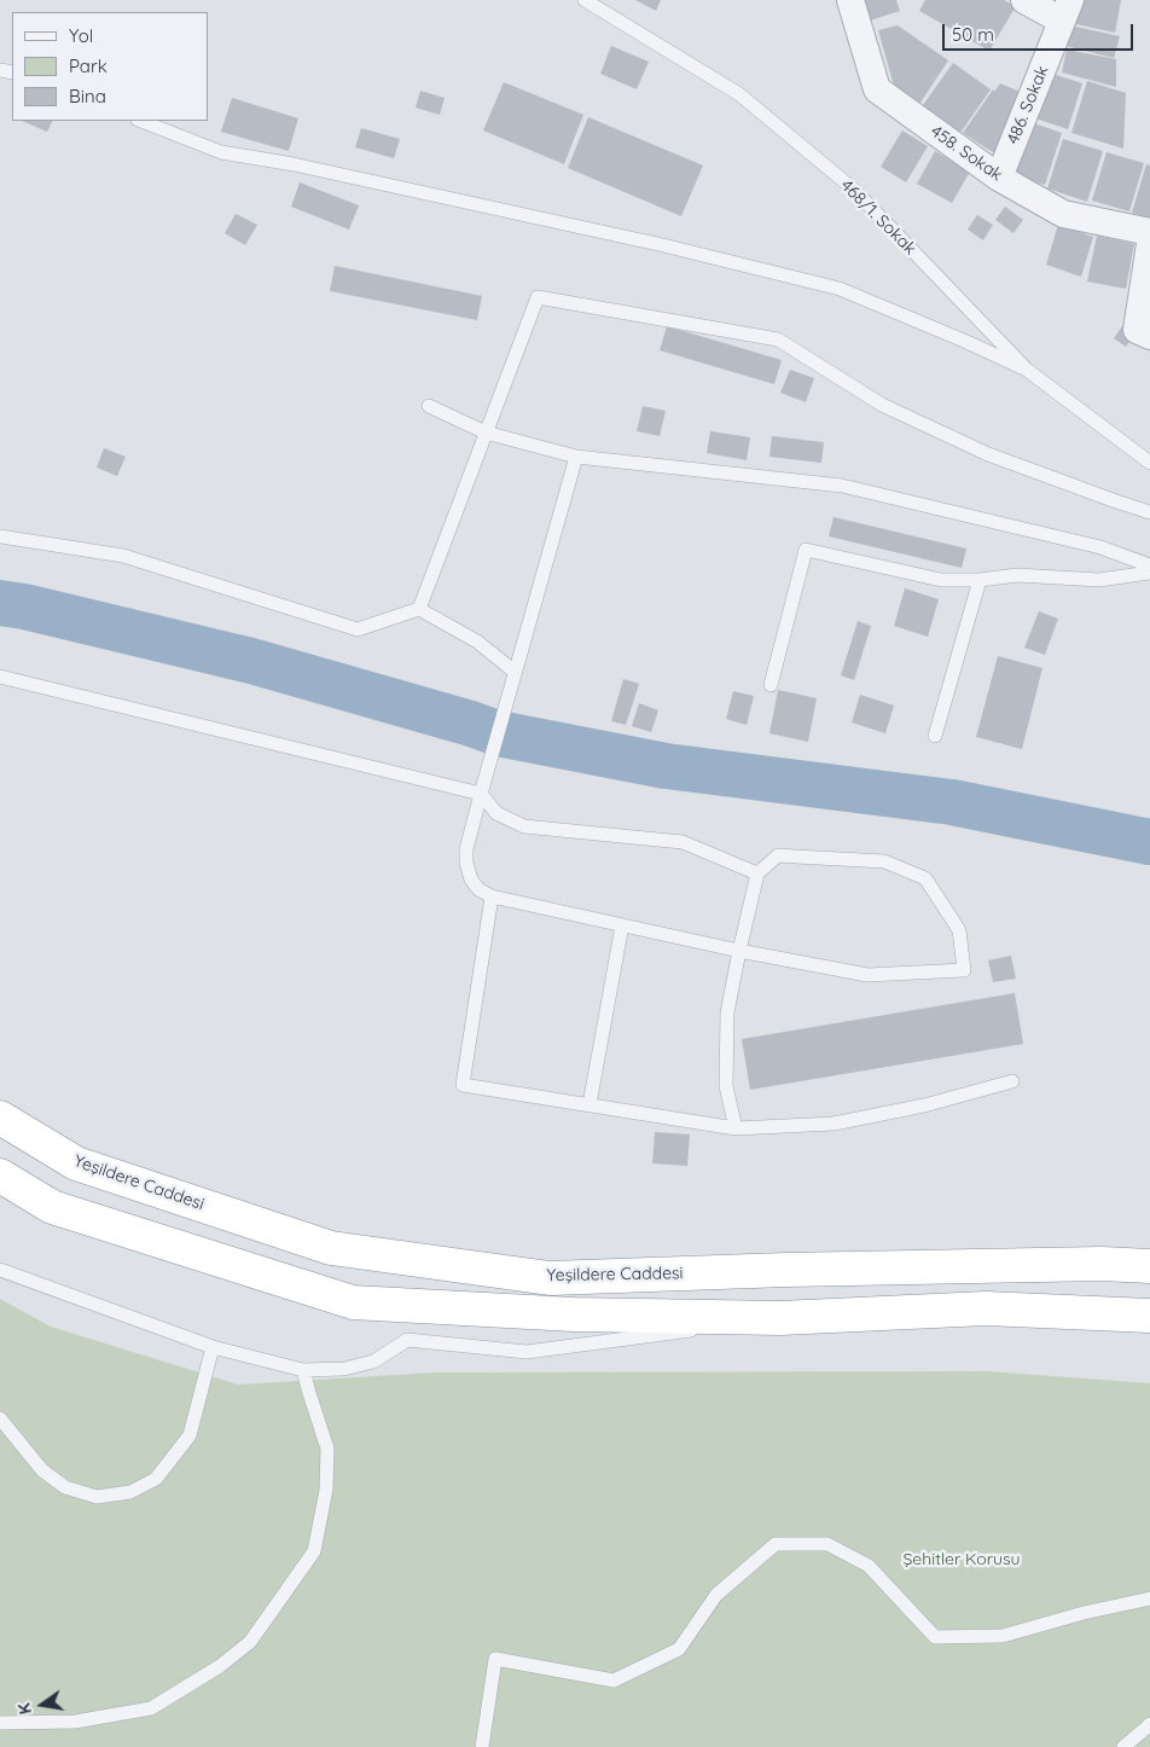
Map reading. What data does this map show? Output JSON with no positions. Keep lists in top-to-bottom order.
{
  "streets": {
    "highway": ["Yeşildere Caddesi"],
    "street": ["486. Sokak", "458. Sokak"],
    "lane": ["468/1. Sokak"]
  },
  "crossings": [
    ["486. Sokak", "458. Sokak"]
  ],
  "parks": ["Şehitler Korusu"],
  "legend": ["Yol", "Park", "Bina"],
  "scale_bar": "50 m",
  "north": "left"
}
